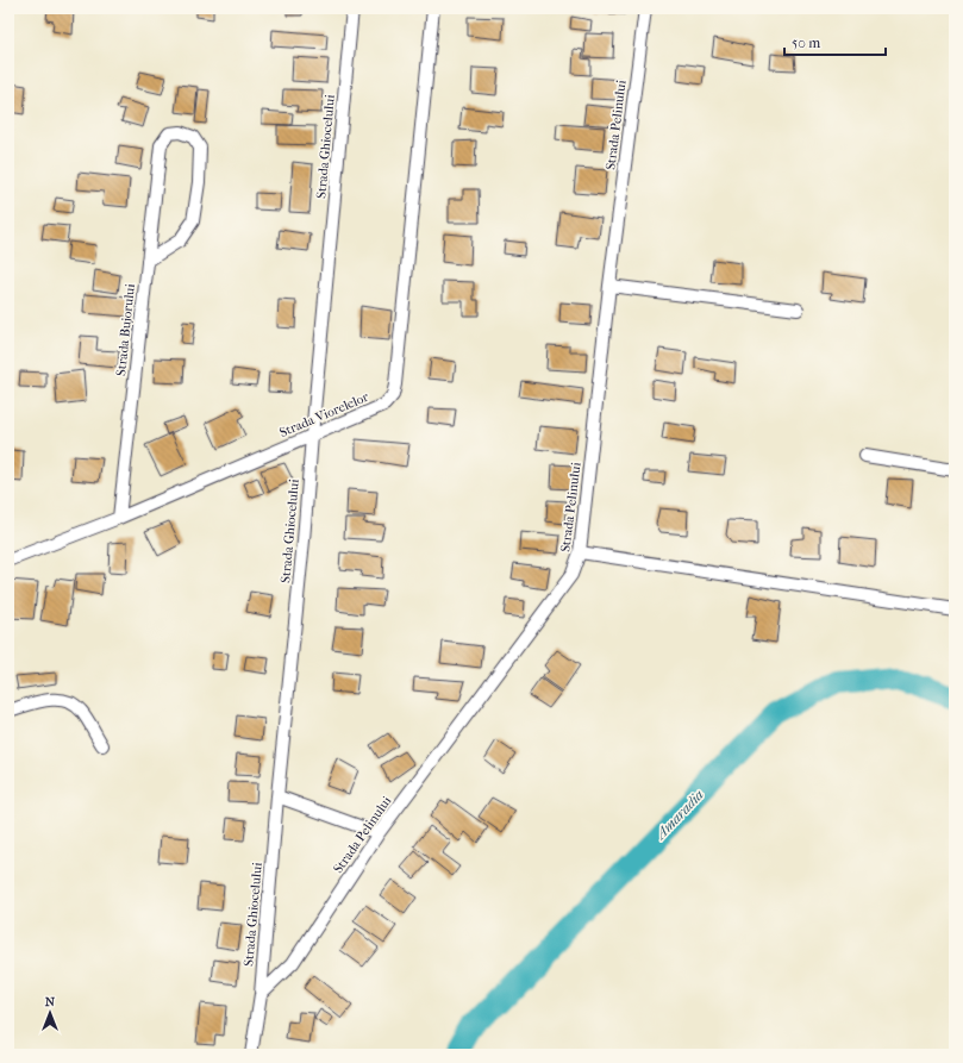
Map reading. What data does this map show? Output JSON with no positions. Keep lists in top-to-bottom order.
{
  "streets": {
    "street": [
      "Strada Pelinului",
      "Strada Ghiocelului",
      "Strada Bujorului",
      "Strada Viorelelor"
    ]
  },
  "crossings": [
    ["Strada Pelinului", "Strada Ghiocelului"],
    ["Strada Ghiocelului", "Strada Viorelelor"],
    ["Strada Bujorului", "Strada Viorelelor"]
  ],
  "water": ["Amaradia"],
  "scale_bar": "50 m",
  "north": "top"
}
